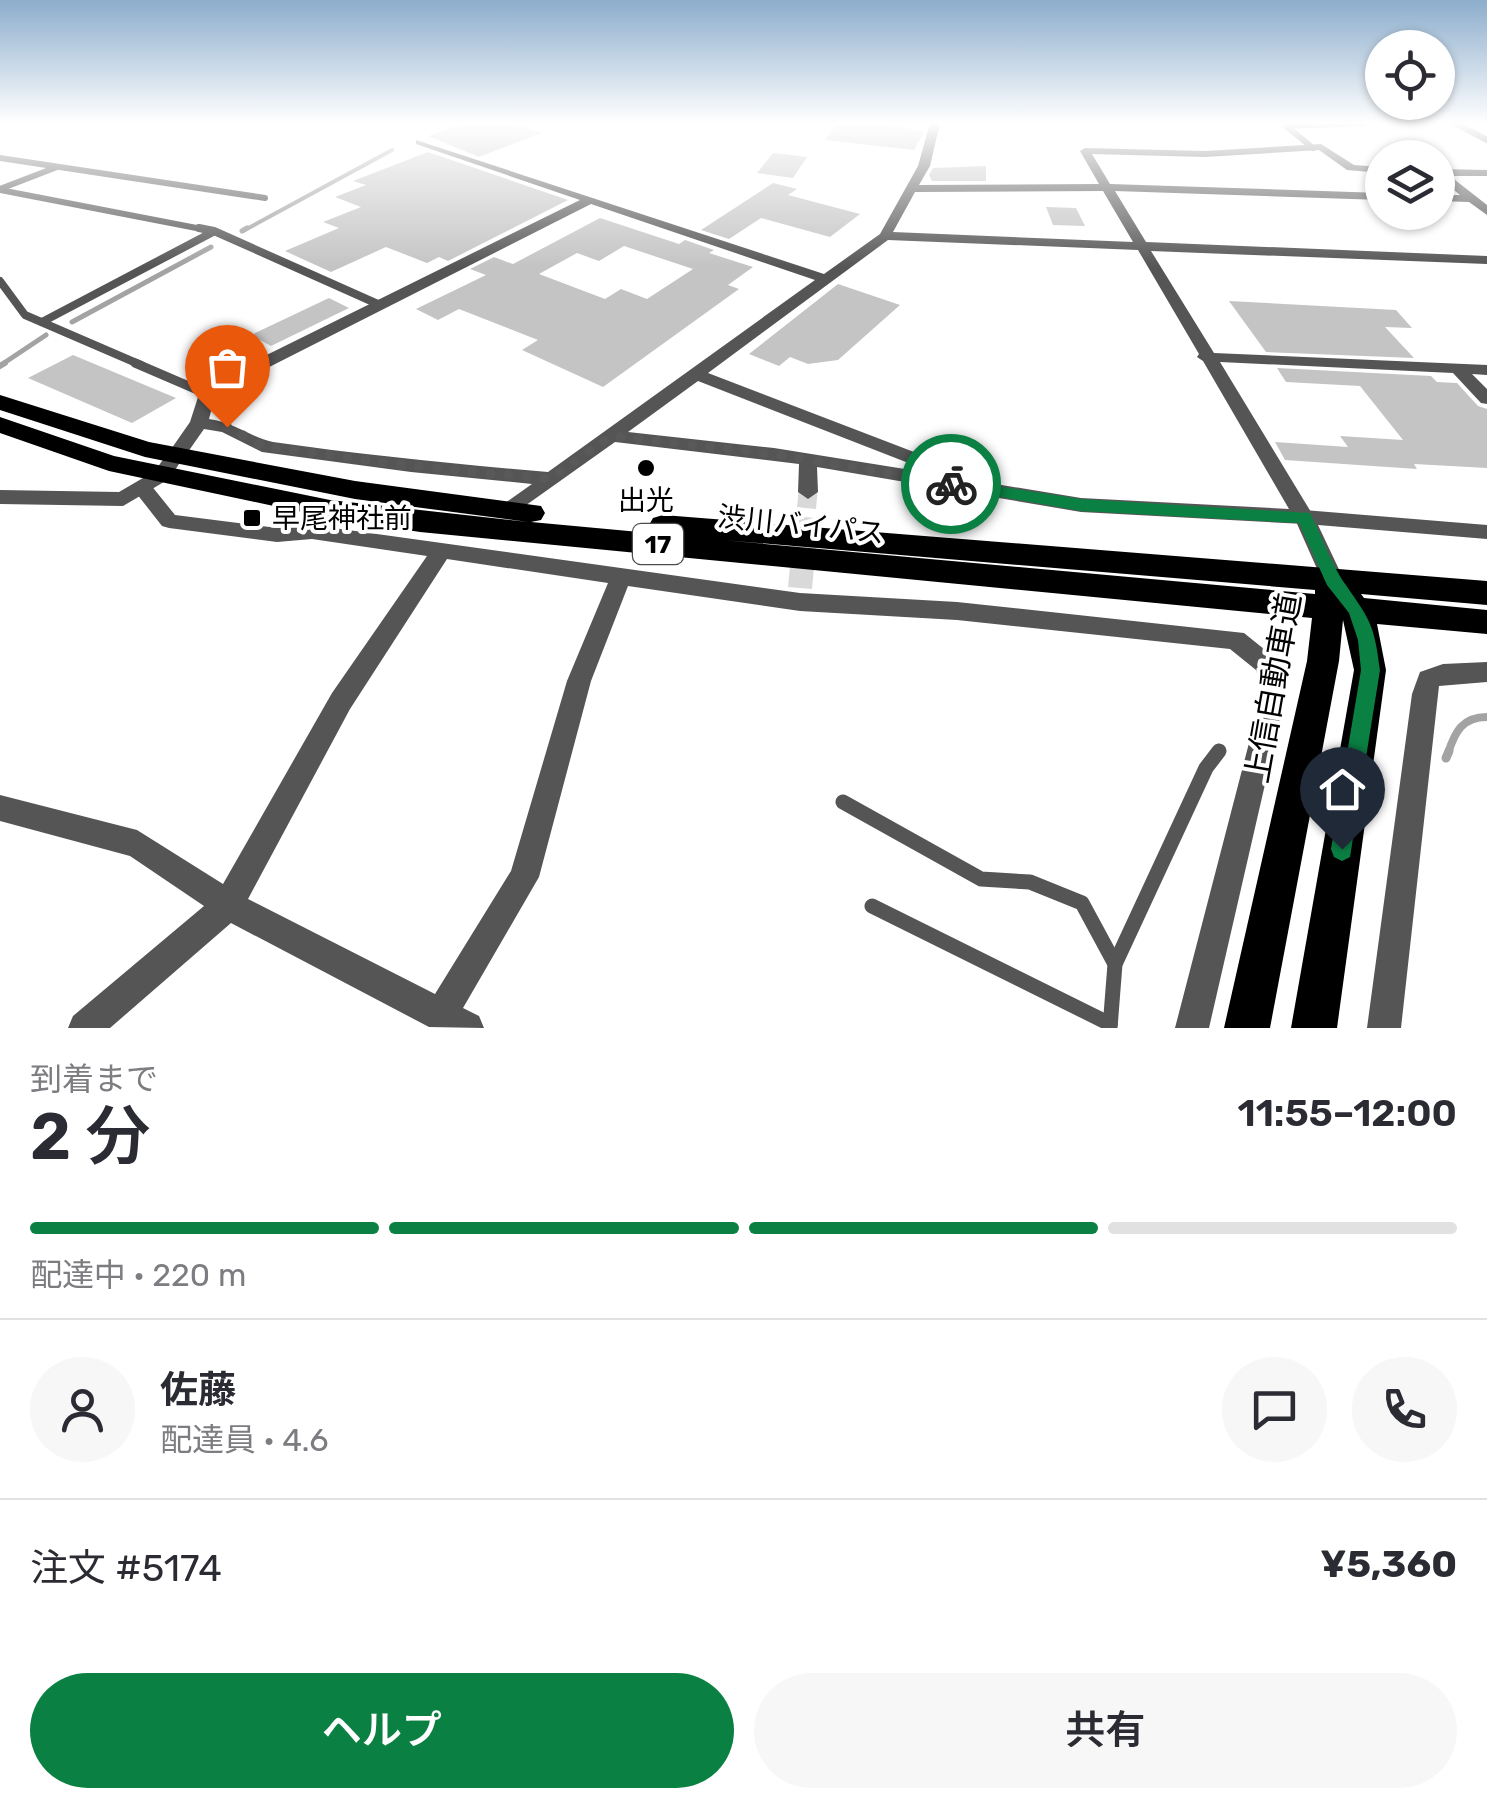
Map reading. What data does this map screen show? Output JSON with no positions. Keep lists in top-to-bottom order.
{
  "streets": {
    "highway": ["渋川バイパス", "17", "上信自動車道"]
  },
  "crossings": [
    ["渋川バイパス", "上信自動車道"]
  ],
  "places": {
    "other": ["出光"],
    "transit": ["早尾神社前"]
  },
  "page": {
    "heading": ["2 分", "到着まで", "11:55–12:00"],
    "panel": [
      "佐藤",
      "配達員 · 4.6",
      "注文 #5174",
      "¥5,360"
    ],
    "bar": "配達中 · 220 m",
    "buttons": ["ヘルプ", "共有"]
  }
}
